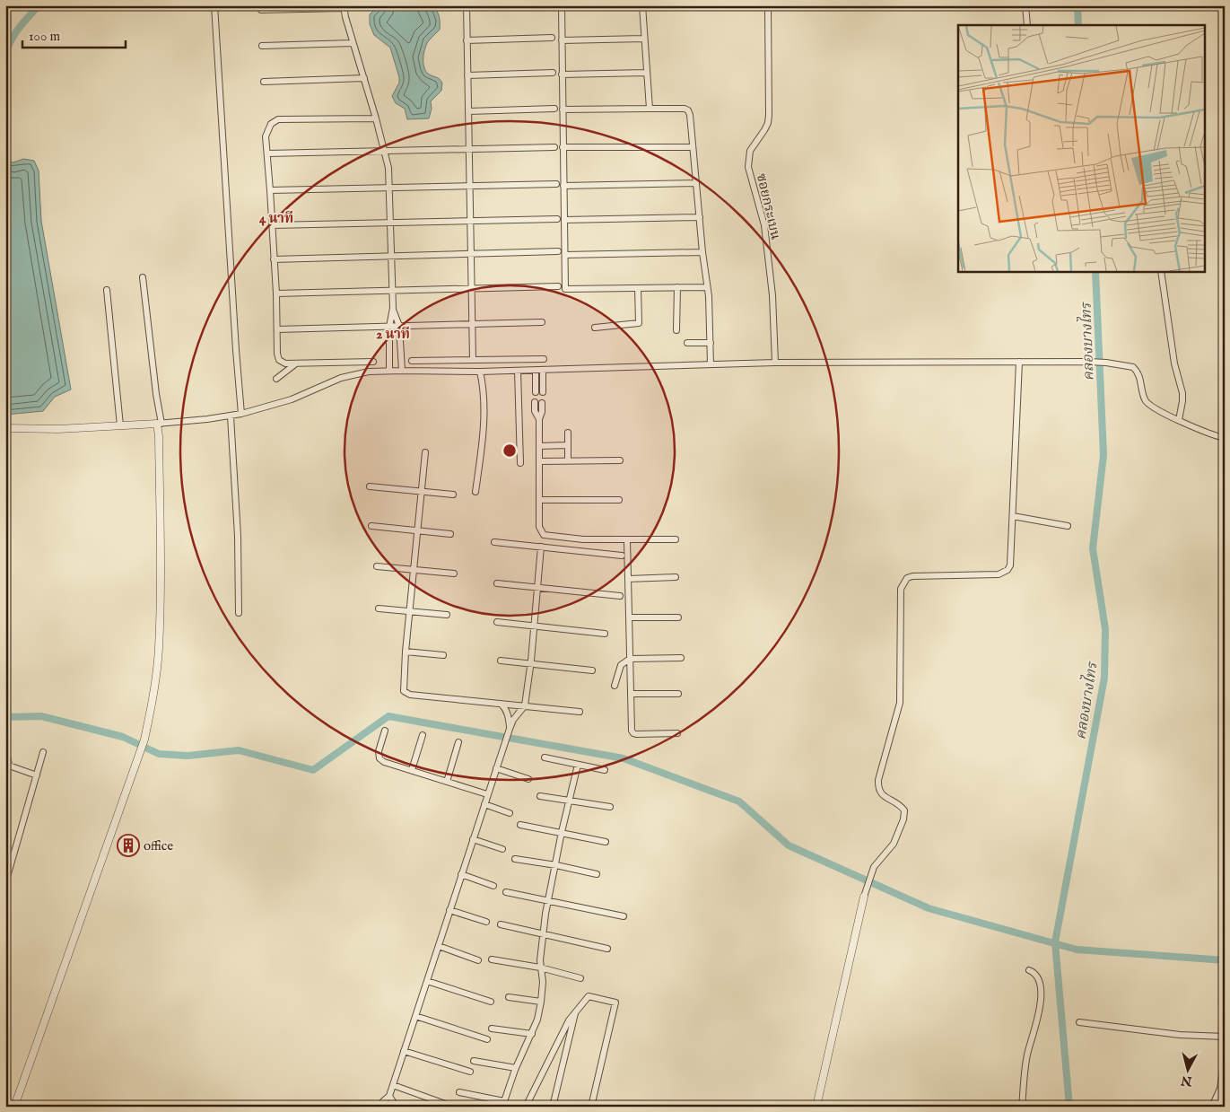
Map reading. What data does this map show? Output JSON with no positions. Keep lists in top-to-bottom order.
{
  "streets": {
    "street": ["ซอยกระเบน"]
  },
  "water": ["คลองบางไทร"],
  "places": {
    "building": ["office"]
  },
  "scale_bar": "100 m",
  "north": "bottom",
  "rings": ["4 นาที", "2 นาที"]
}
